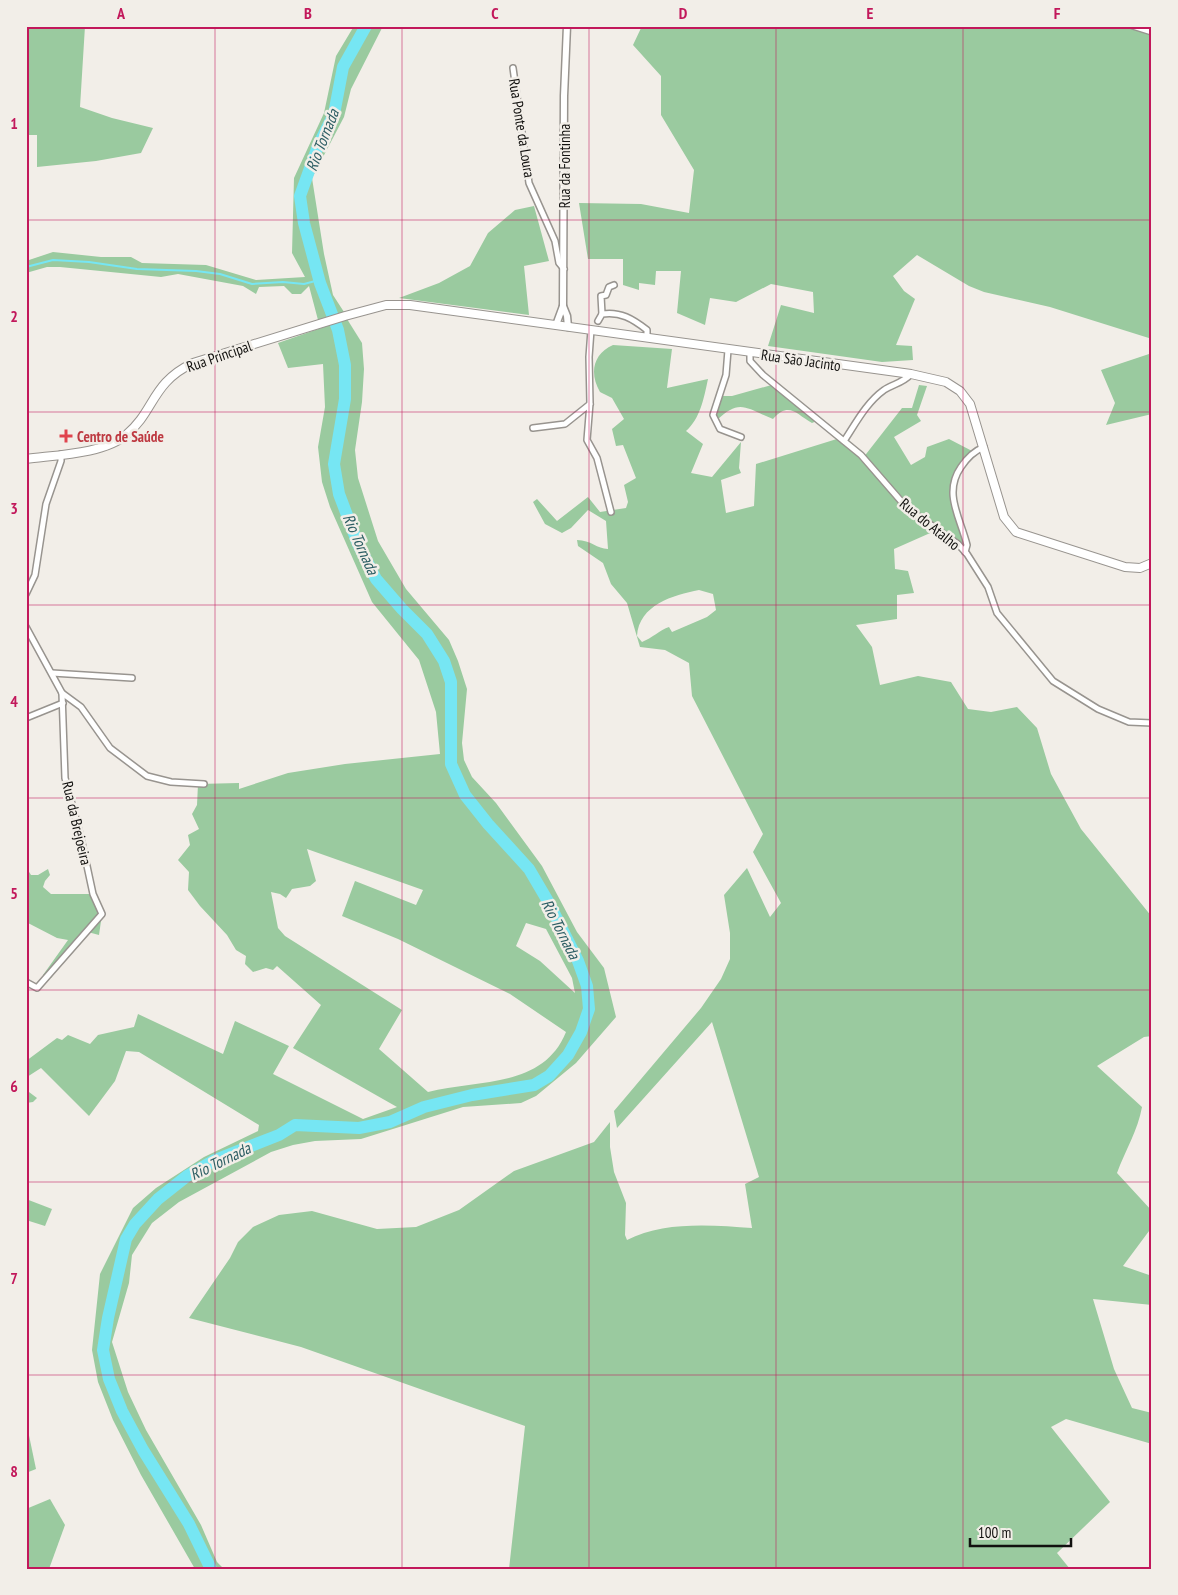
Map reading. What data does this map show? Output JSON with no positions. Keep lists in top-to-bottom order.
{
  "streets": {
    "main road": ["Rua Principal", "Rua São Jacinto"],
    "street": [
      "Rua Ponte da Loura",
      "Rua da Fontinha",
      "Rua do Atalho",
      "Rua da Brejoeira"
    ]
  },
  "crossings": [
    ["Rua Ponte da Loura", "Rua da Fontinha"],
    ["Rua da Fontinha", "Rua São Jacinto"],
    ["Rua Principal", "Rua São Jacinto"],
    ["Rua São Jacinto", "Rua do Atalho"]
  ],
  "water": ["Rio Tornada"],
  "places": {
    "health": ["Centro de Saúde"]
  },
  "scale_bar": "100 m",
  "grid": {
    "columns": [
      "A",
      "B",
      "C",
      "D",
      "E",
      "F"
    ],
    "rows": [
      "1",
      "2",
      "3",
      "4",
      "5",
      "6",
      "7",
      "8"
    ]
  }
}
